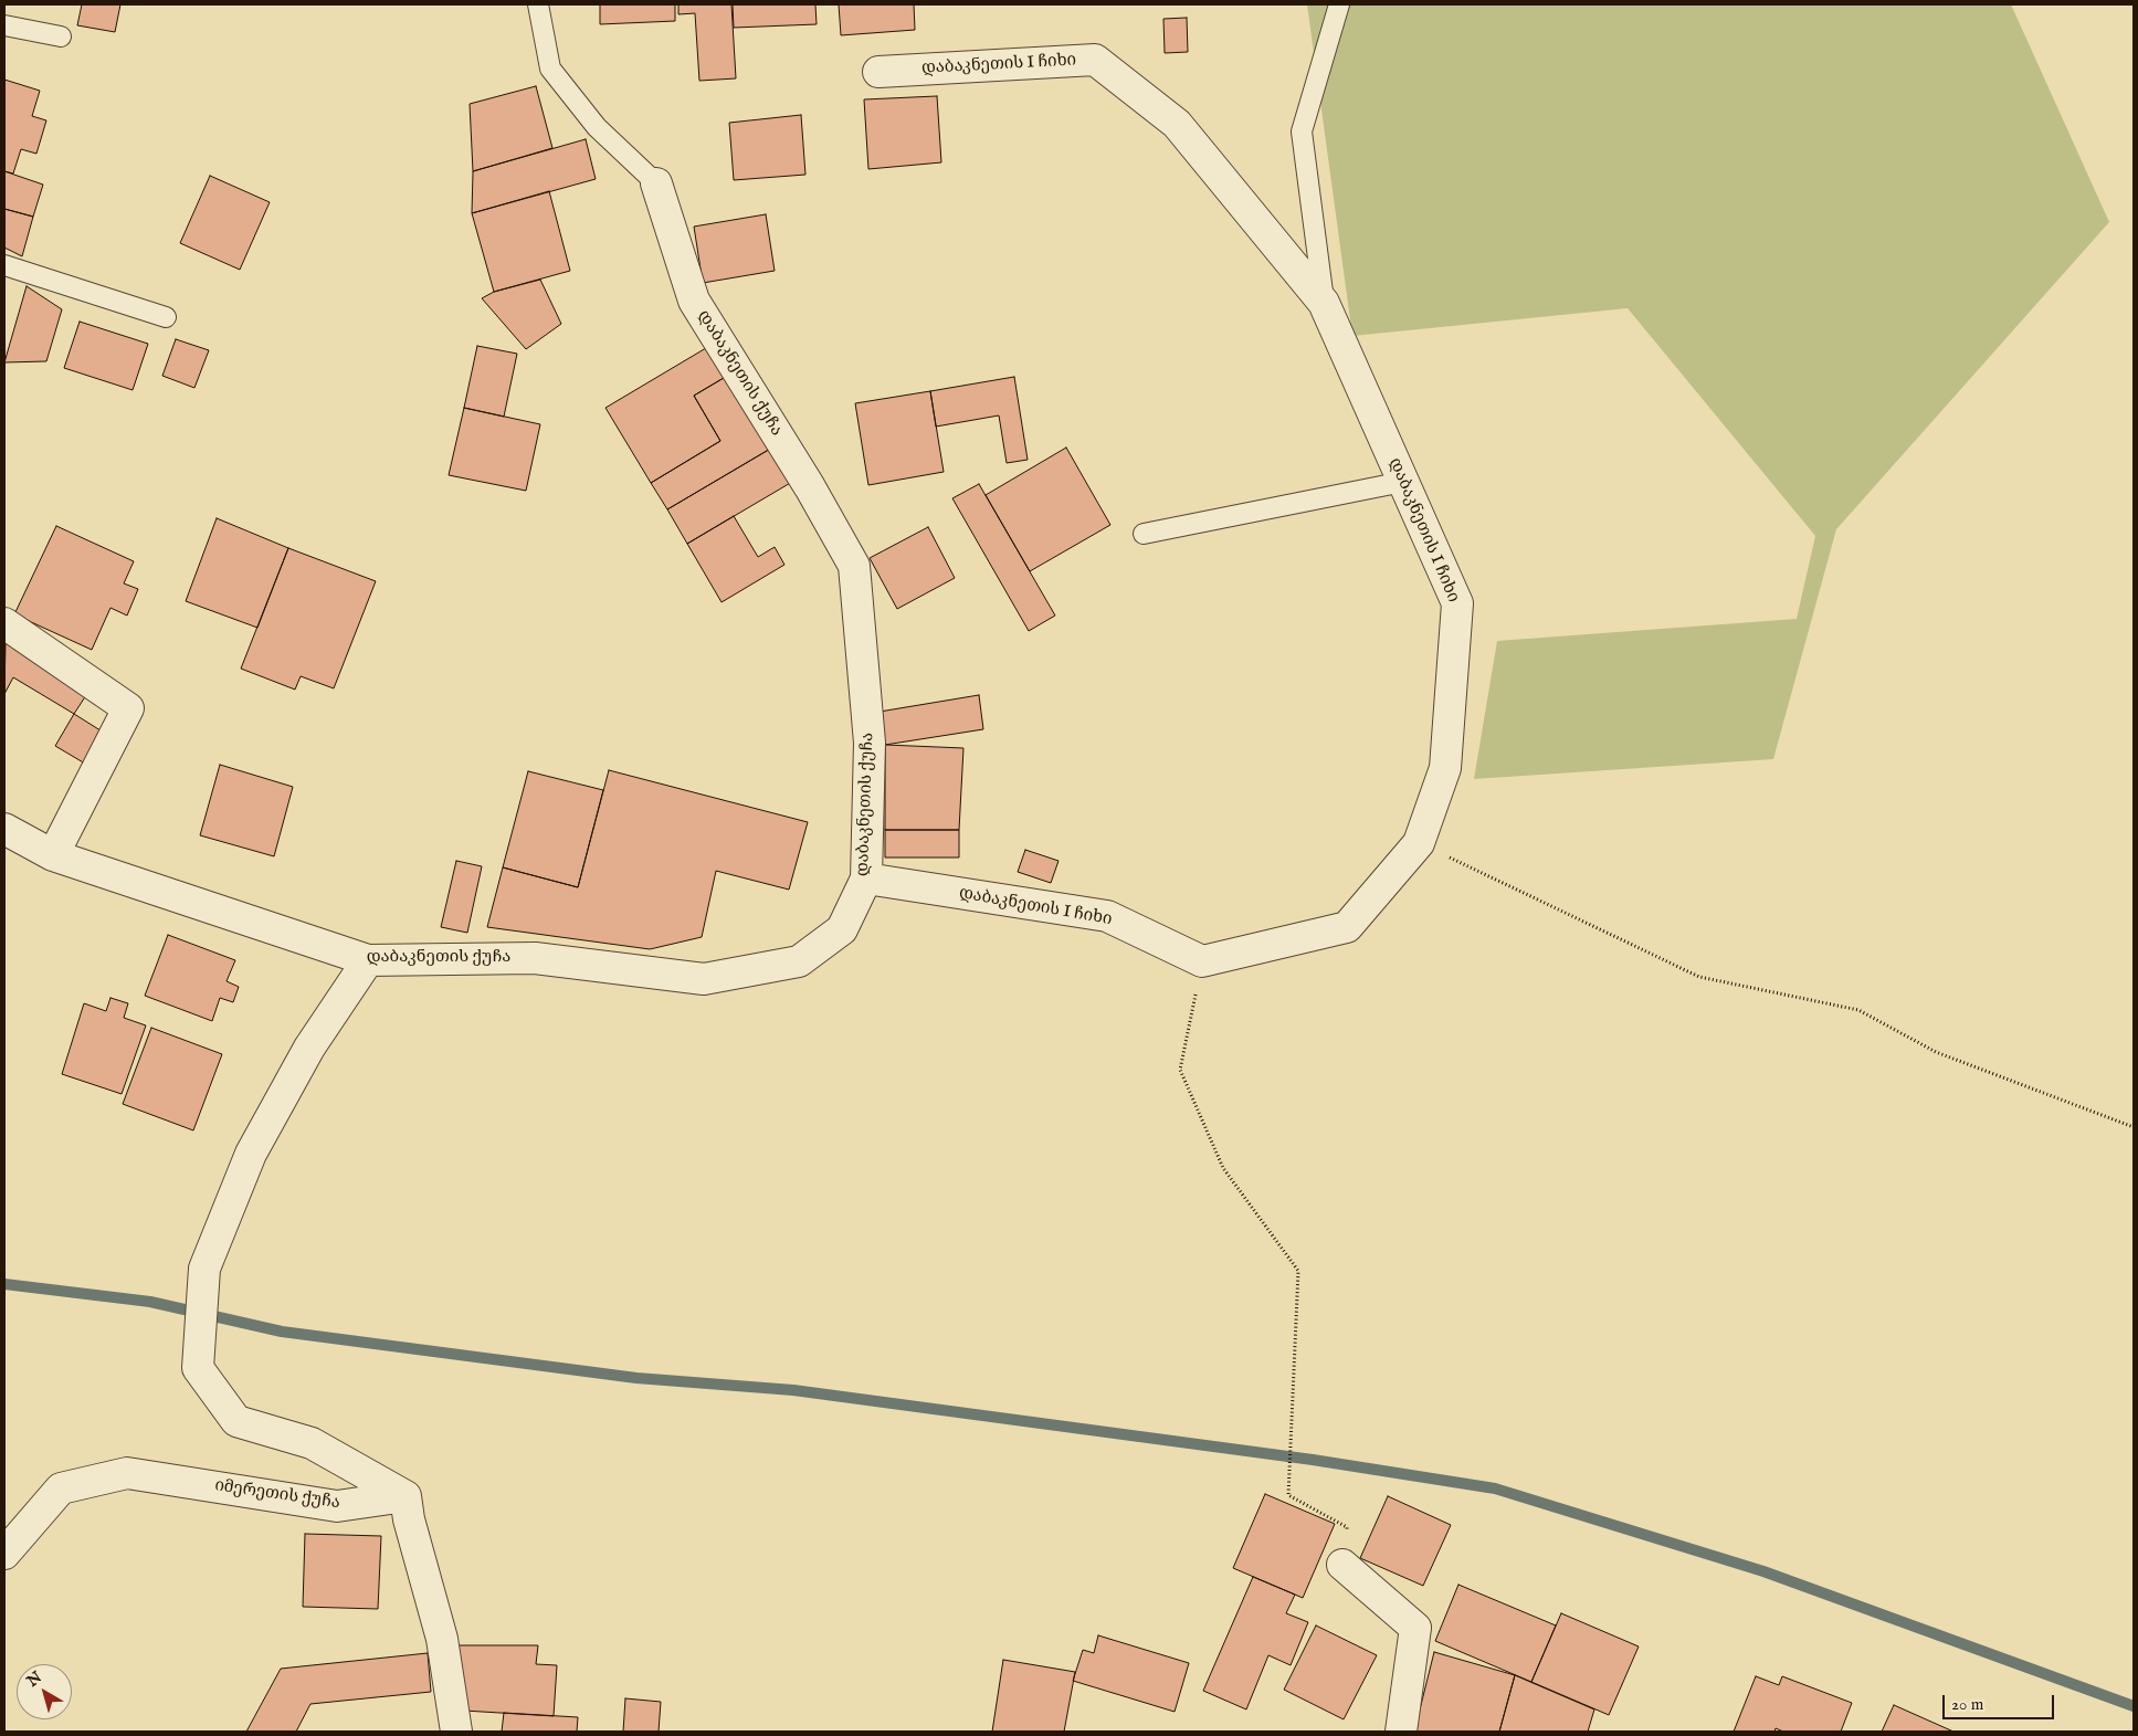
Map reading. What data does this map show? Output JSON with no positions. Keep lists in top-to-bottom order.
{
  "streets": {
    "street": ["დაბაკნეთის I ჩიხი", "დაბაკნეთის ქუჩა", "იმერეთის ქუჩა"]
  },
  "crossings": [
    ["დაბაკნეთის I ჩიხი", "დაბაკნეთის ქუჩა"]
  ],
  "scale_bar": "20 m",
  "north": "top left"
}
